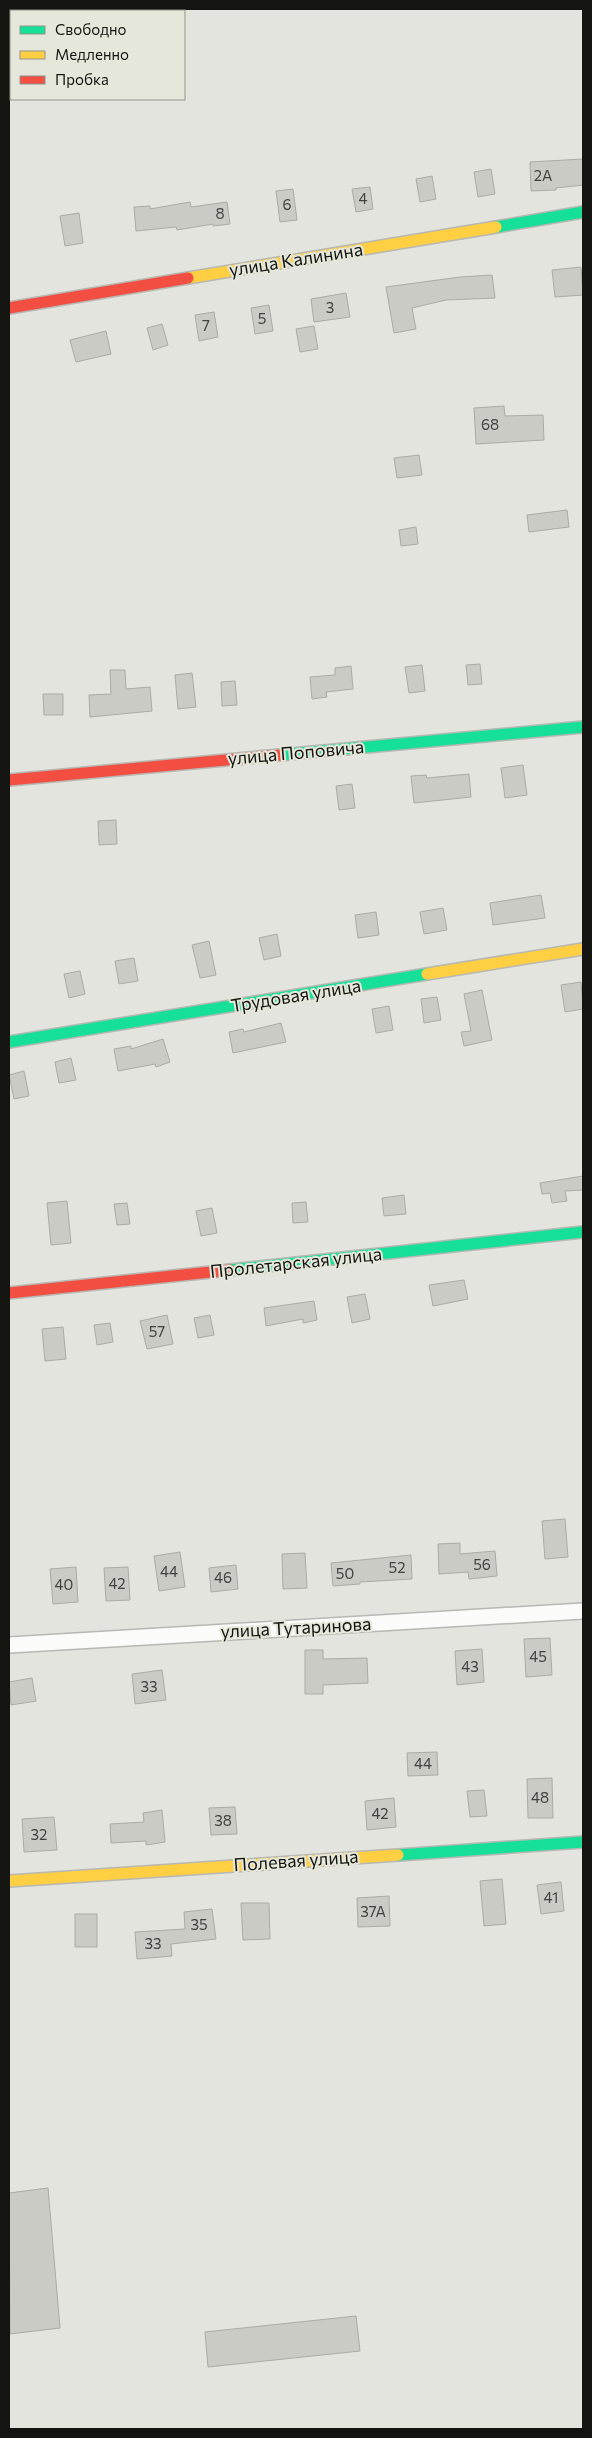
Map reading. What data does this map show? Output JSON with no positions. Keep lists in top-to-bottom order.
{
  "streets": {
    "street": [
      "улица Калинина",
      "улица Поповича",
      "Трудовая улица",
      "Пролетарская улица",
      "улица Тутаринова",
      "Полевая улица"
    ]
  },
  "house_numbers": [
    "2А",
    "4",
    "6",
    "8",
    "3",
    "5",
    "7",
    "68",
    "57",
    "56",
    "52",
    "44",
    "50",
    "46",
    "42",
    "40",
    "45",
    "43",
    "33",
    "44",
    "48",
    "42",
    "38",
    "32",
    "41",
    "37А",
    "35",
    "33"
  ],
  "legend": ["Свободно", "Медленно", "Пробка"]
}
